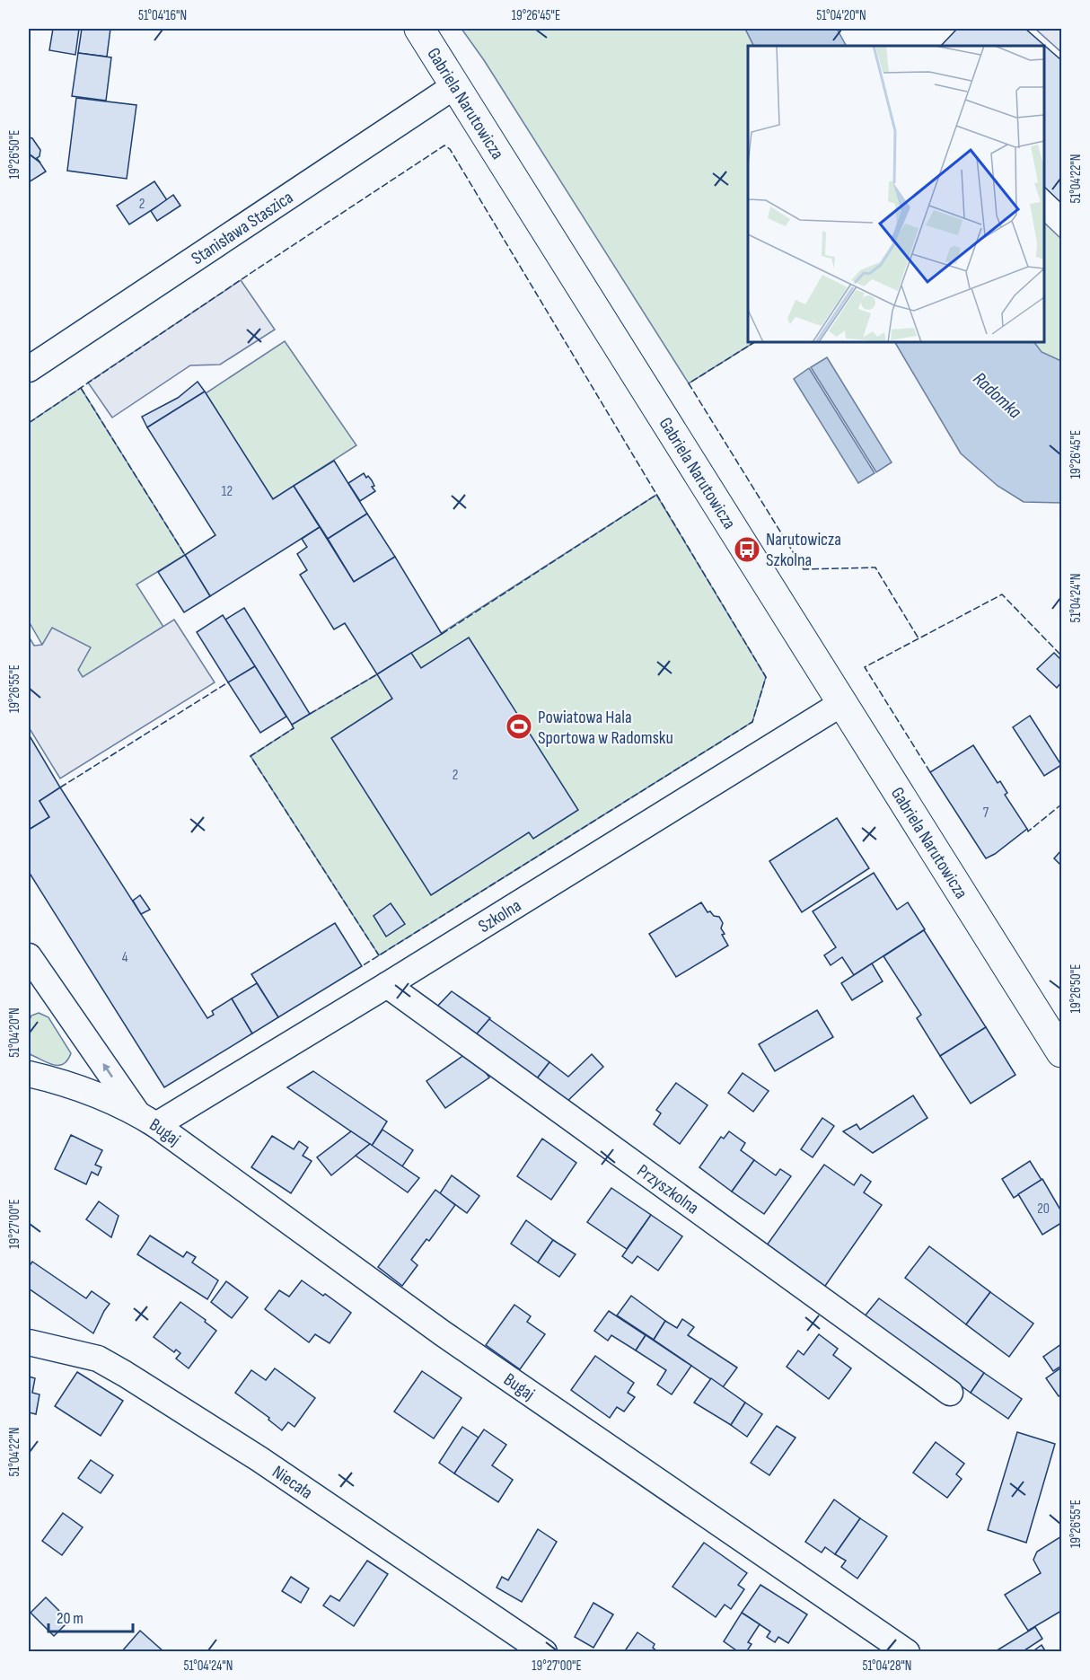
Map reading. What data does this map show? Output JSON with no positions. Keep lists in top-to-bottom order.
{
  "streets": {
    "main road": ["Gabriela Narutowicza"],
    "street": [
      "Stanisława Staszica",
      "Szkolna",
      "Bugaj",
      "Przyszkolna",
      "Niecała"
    ]
  },
  "crossings": [
    ["Gabriela Narutowicza", "Stanisława Staszica"],
    ["Gabriela Narutowicza", "Szkolna"],
    ["Szkolna", "Bugaj"],
    ["Szkolna", "Przyszkolna"]
  ],
  "water": ["Radomka"],
  "places": {
    "bus stop": ["Narutowicza Szkolna"],
    "sports": ["Powiatowa Hala Sportowa w Radomsku"]
  },
  "house_numbers": [
    "2",
    "12",
    "2",
    "7",
    "4",
    "20"
  ],
  "scale_bar": "20 m",
  "coordinates": [
    "51°04'16\"N",
    "19°26'45\"E",
    "51°04'20\"N",
    "19°26'50\"E",
    "51°04'22\"N",
    "51°04'24\"N",
    "19°26'55\"E",
    "19°27'00\"E",
    "51°04'28\"N"
  ]
}
